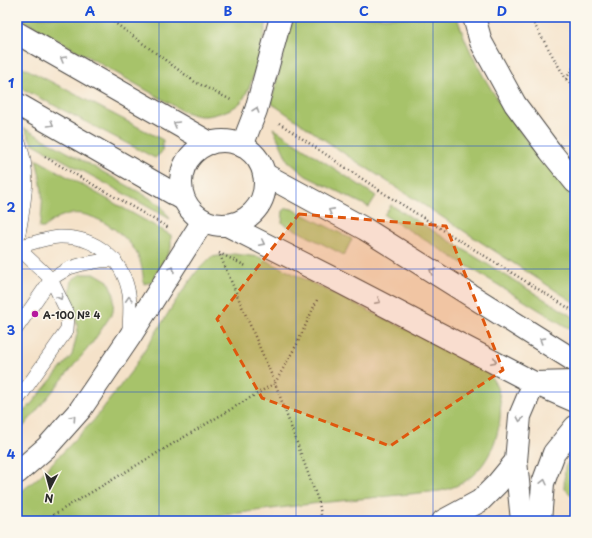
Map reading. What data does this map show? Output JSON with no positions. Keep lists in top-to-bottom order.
{
  "places": ["А-100 № 4"],
  "north": "bottom",
  "grid": {
    "columns": [
      "A",
      "B",
      "C",
      "D"
    ],
    "rows": [
      "1",
      "2",
      "3",
      "4"
    ]
  }
}
